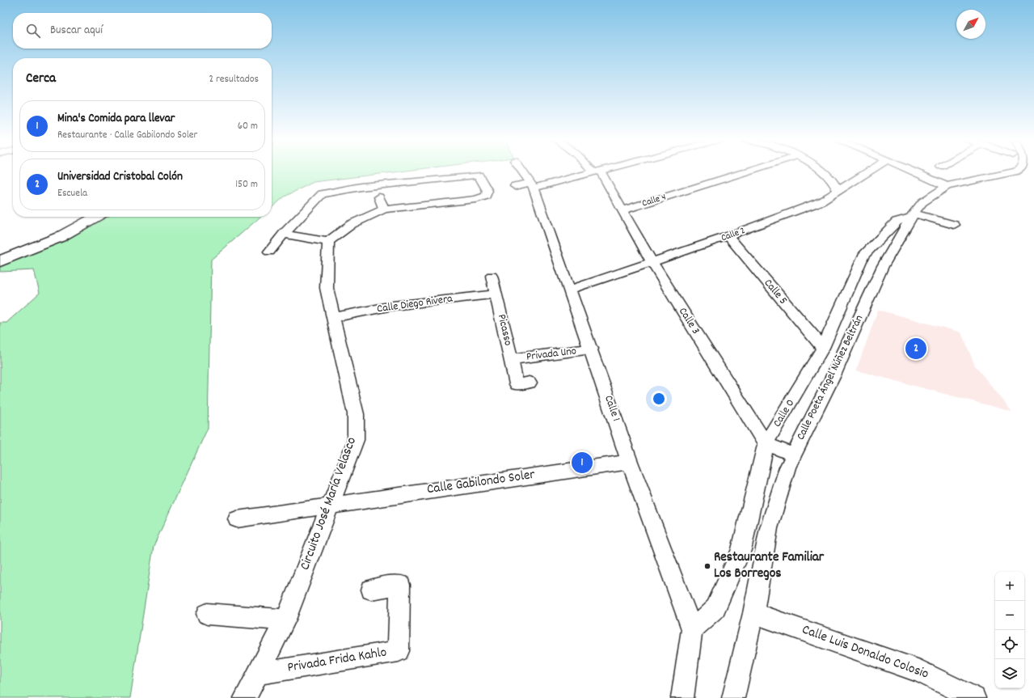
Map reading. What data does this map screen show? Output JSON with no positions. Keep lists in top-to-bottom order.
{
  "streets": {
    "street": [
      "Calle 4",
      "Calle 2",
      "Calle 5",
      "Calle Diego Rivera",
      "Calle 3",
      "Picasso",
      "Privada Uno",
      "Calle Poeta Ángel Núñez Beltrán",
      "Calle 1",
      "Calle 0",
      "Calle Gabilondo Soler",
      "Circuito José María Velasco",
      "Calle Luis Donaldo Colosio",
      "Privada Frida Kahlo"
    ]
  },
  "crossings": [
    ["Calle 4", "Calle 3"],
    ["Calle 2", "Calle 5"],
    ["Calle 2", "Calle 3"],
    ["Calle 2", "Calle 1"],
    ["Calle 5", "Calle 0"],
    ["Calle Diego Rivera", "Picasso"],
    ["Calle Diego Rivera", "Circuito José María Velasco"],
    ["Calle 3", "Calle 0"],
    ["Picasso", "Privada Uno"],
    ["Privada Uno", "Calle 1"],
    ["Calle Poeta Ángel Núñez Beltrán", "Calle 0"],
    ["Calle Poeta Ángel Núñez Beltrán", "Calle Luis Donaldo Colosio"],
    ["Calle 1", "Calle 0"],
    ["Calle 1", "Calle Gabilondo Soler"],
    ["Calle Gabilondo Soler", "Circuito José María Velasco"],
    ["Circuito José María Velasco", "Privada Frida Kahlo"]
  ],
  "places": ["Restaurante Familiar Los Borregos"],
  "north": "top right",
  "page": {
    "search": "Buscar aquí",
    "heading": ["Cerca", "2 resultados"],
    "list": [
      {
        "mark": "1",
        "name": "Mina's Comida para llevar",
        "note": "Restaurante · Calle Gabilondo Soler",
        "value": "60 m"
      },
      {
        "mark": "2",
        "name": "Universidad Cristobal Colón",
        "note": "Escuela",
        "value": "150 m"
      }
    ],
    "pins": ["2", "1"],
    "map_buttons": ["+", "−"]
  }
}
